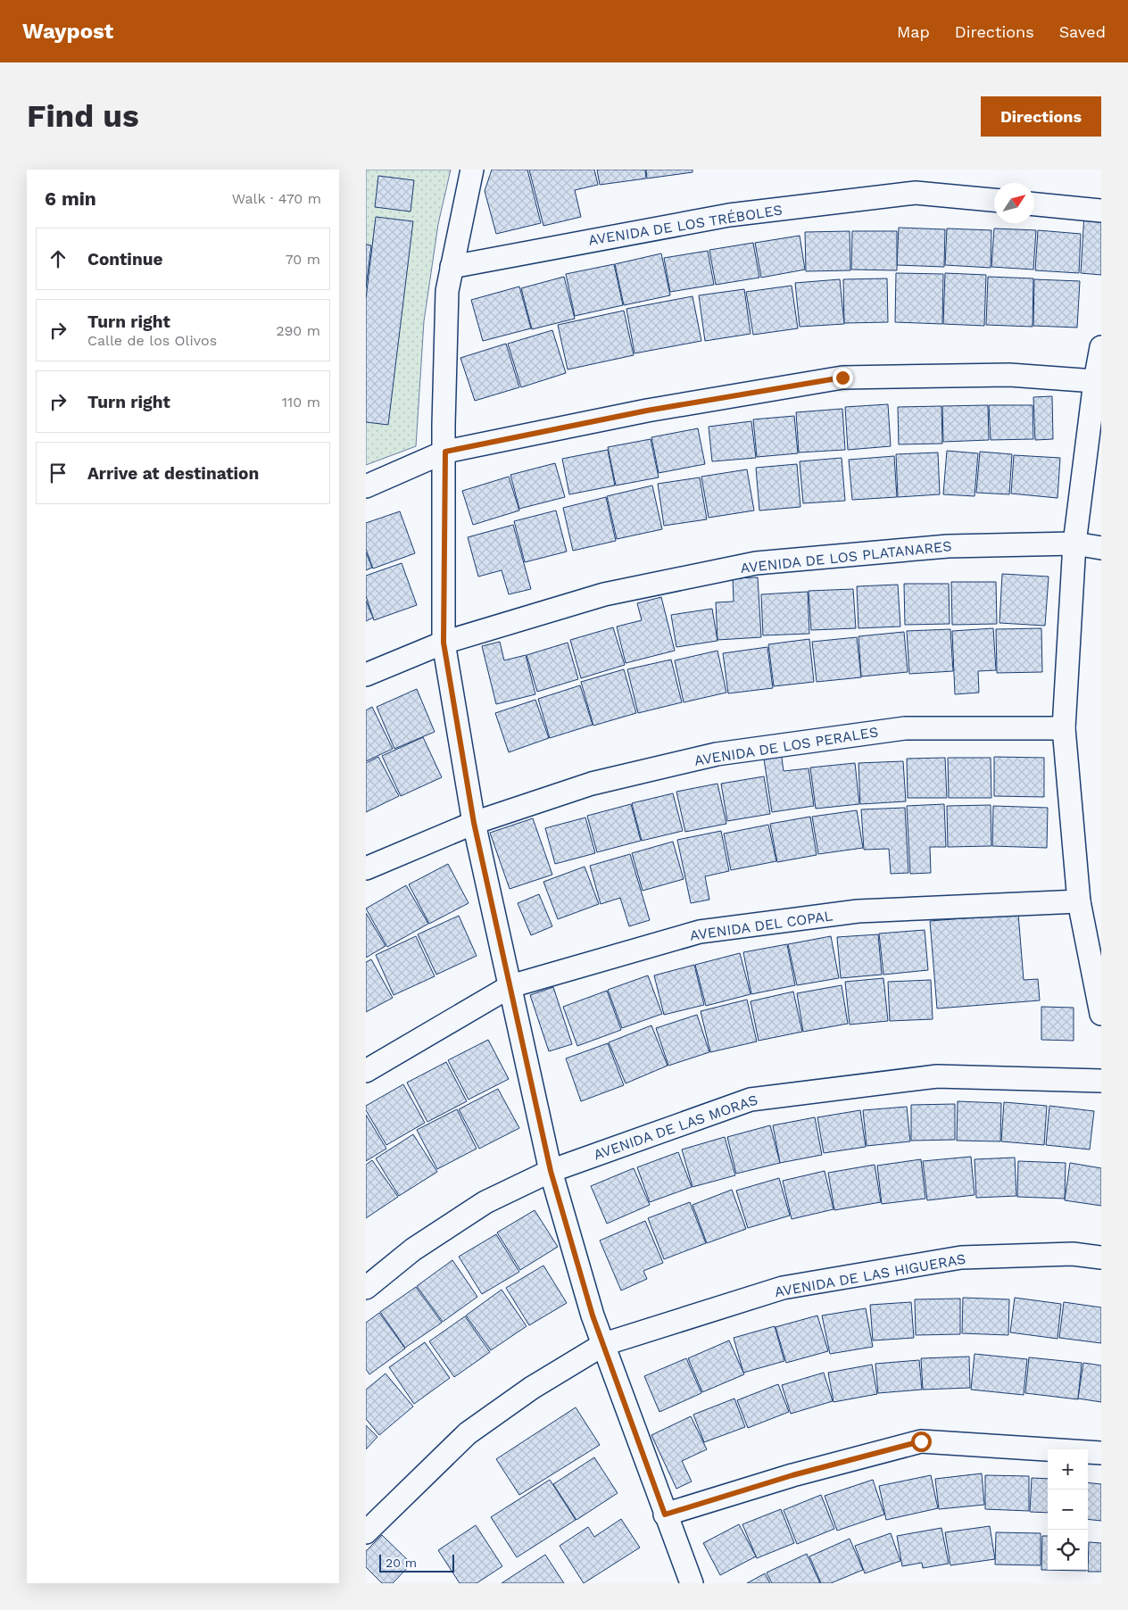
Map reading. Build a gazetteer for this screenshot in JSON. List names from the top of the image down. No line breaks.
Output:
{"streets":{"street":["AVENIDA DE LOS TRÉBOLES","AVENIDA DE LOS PLATANARES","AVENIDA DE LOS PERALES","AVENIDA DEL COPAL","AVENIDA DE LAS MORAS","AVENIDA DE LAS HIGUERAS"]},"scale_bar":"20 m","north":"top right","page":{"header":"Waypost","nav":["Map","Directions","Saved"],"buttons":"Directions","title":"Find us","heading":["6 min","Walk · 470 m"],"list":[["Continue","70 m"],["Turn right","Calle de los Olivos","290 m"],["Turn right","110 m"],"Arrive at destination"],"map_buttons":["+","−"],"scale":"20 m"}}
